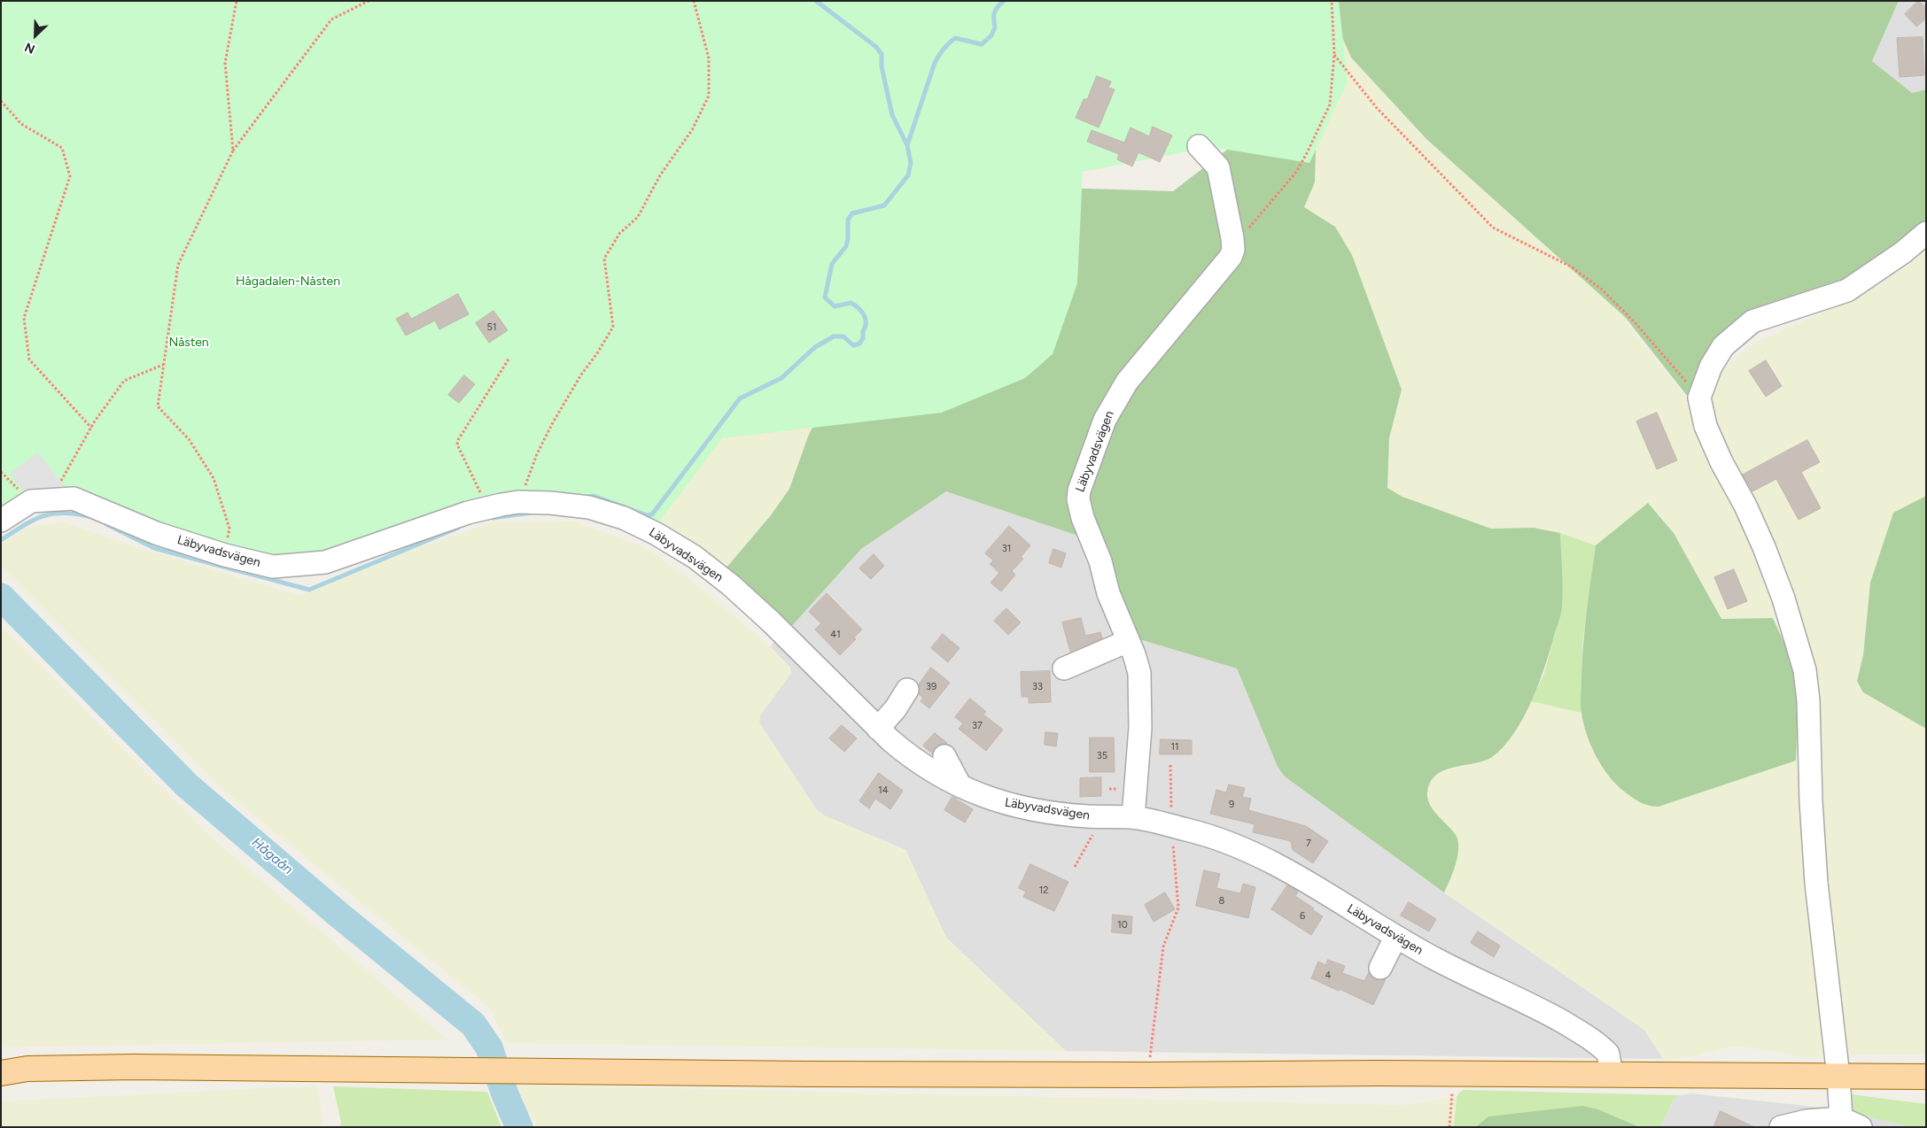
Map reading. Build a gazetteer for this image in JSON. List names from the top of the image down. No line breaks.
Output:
{"streets":{"street":["Läbyvadsvägen"]},"water":["Hågaån"],"parks":["Hågadalen-Nåsten","Nåsten"],"house_numbers":["51","31","41","39","33","37","11","35","14","9","7","12","8","6","10","4"],"north":"bottom left"}
